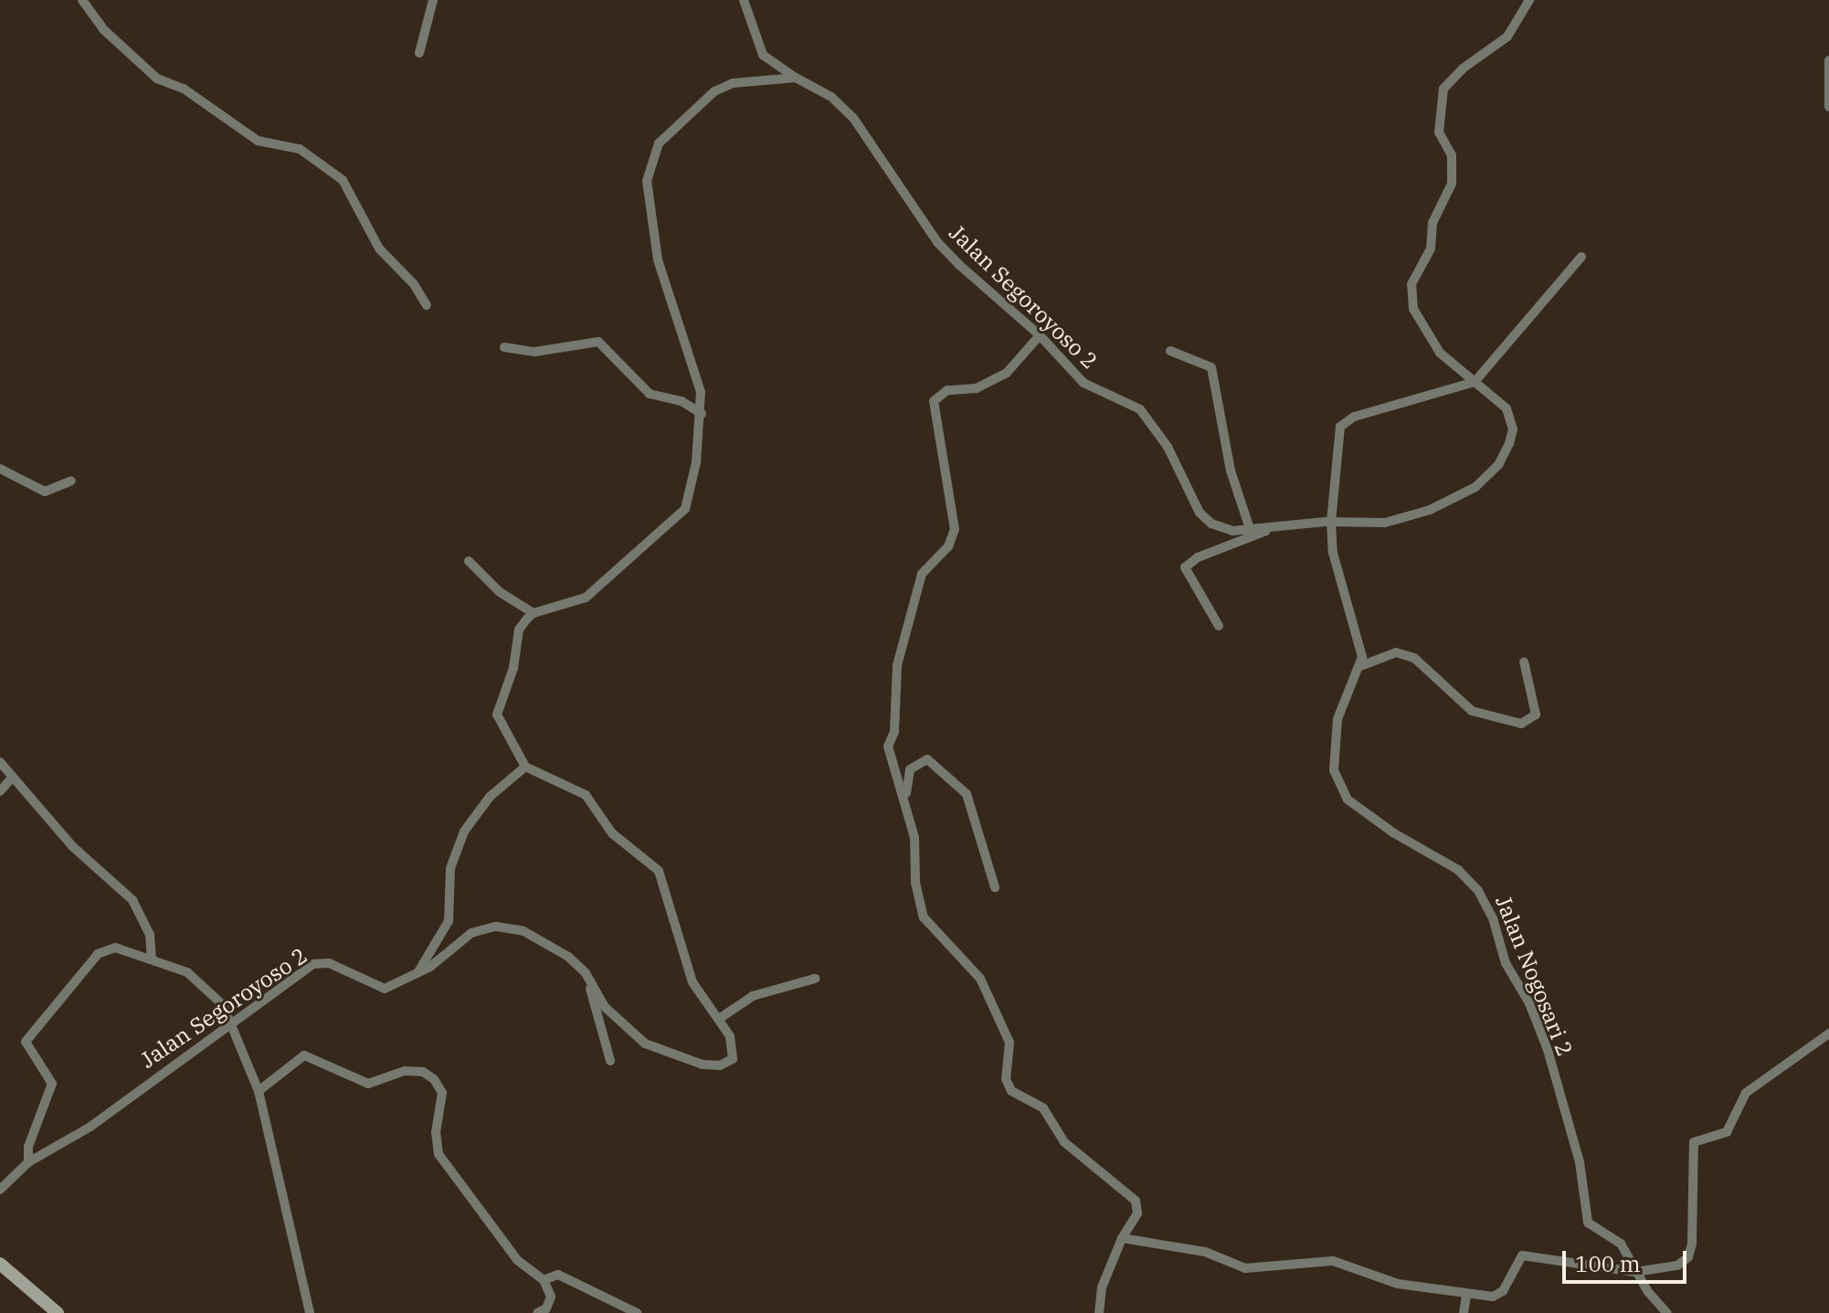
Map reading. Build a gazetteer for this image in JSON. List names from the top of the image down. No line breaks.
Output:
{"streets":{"street":["Jalan Segoroyoso 2","Jalan Nogosari 2"]},"crossings":[["Jalan Segoroyoso 2","Jalan Nogosari 2"]],"scale_bar":"100 m"}
